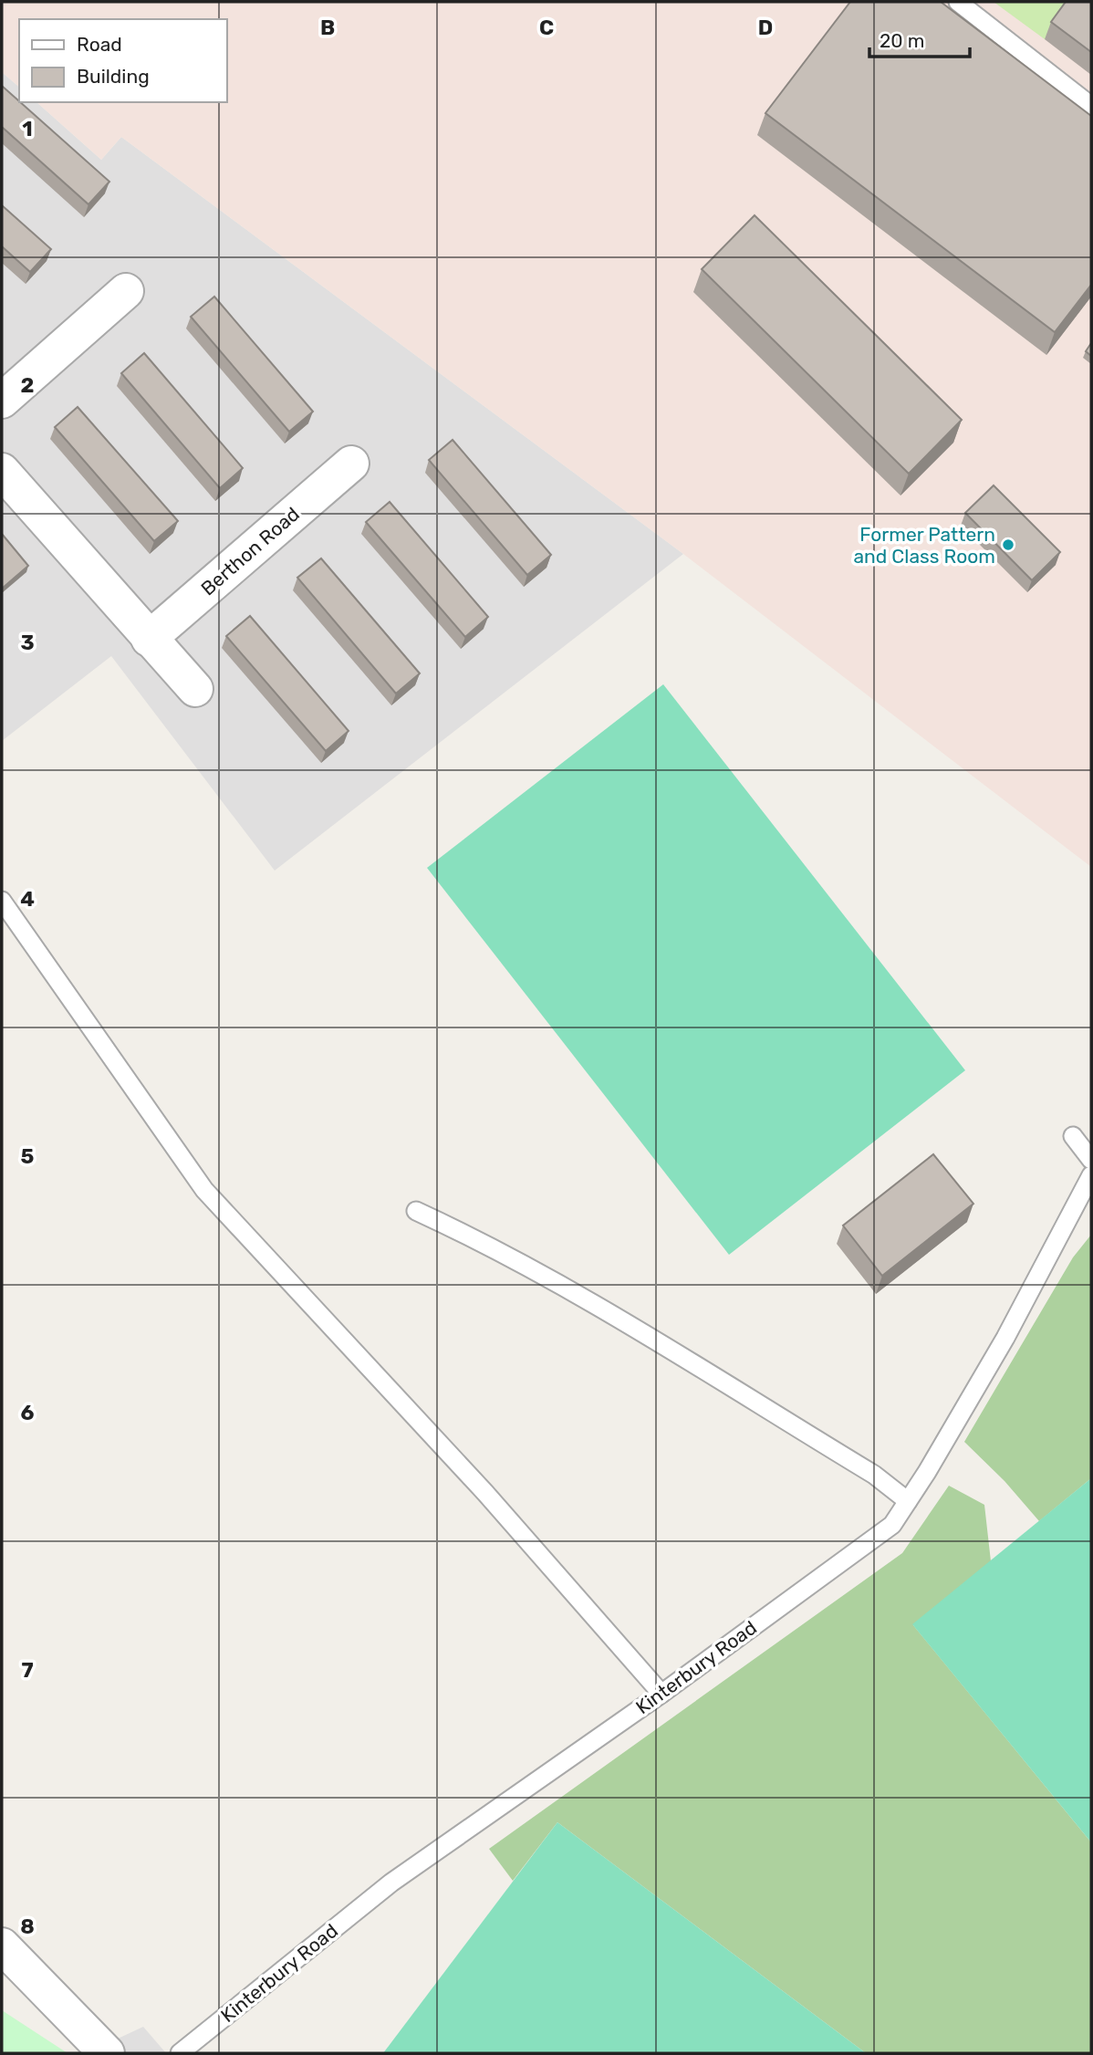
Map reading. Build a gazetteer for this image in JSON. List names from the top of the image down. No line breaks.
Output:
{"streets":{"street":["Berthon Road"],"lane":["Kinterbury Road"]},"places":["Former Pattern and Class Room"],"legend":["Road","Building"],"scale_bar":"20 m","grid":{"columns":["B","C","D"],"rows":["1","2","3","4","5","6","7","8"]}}
